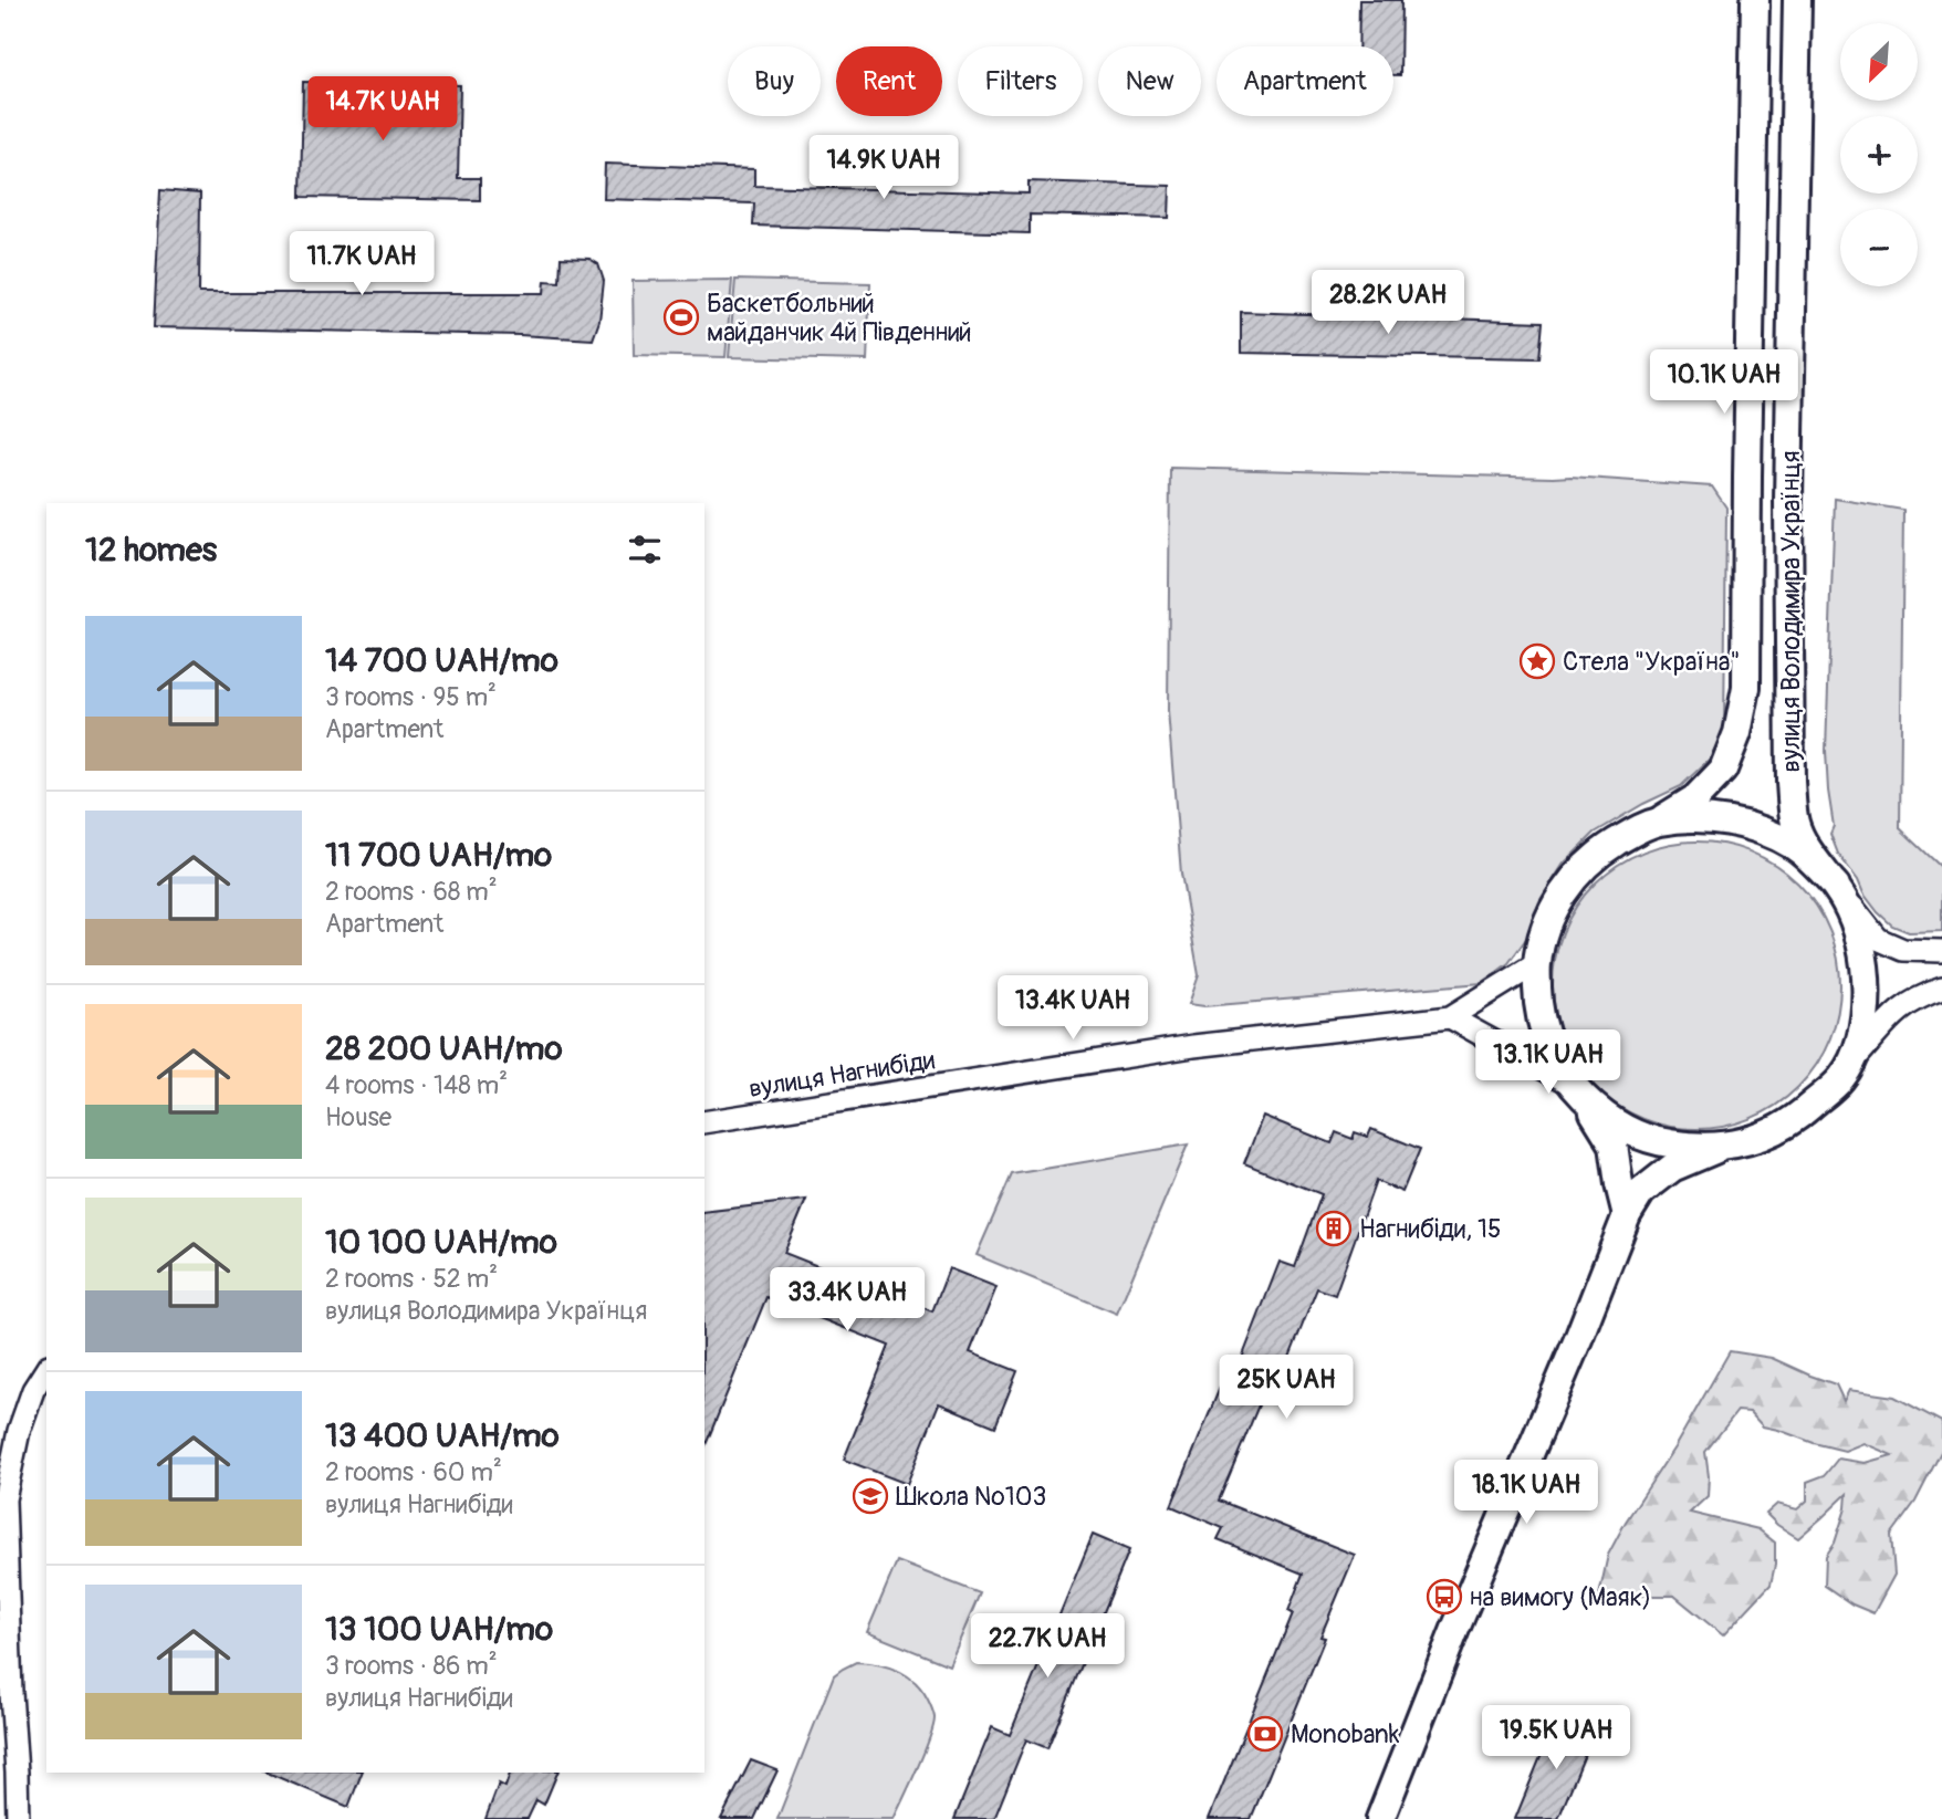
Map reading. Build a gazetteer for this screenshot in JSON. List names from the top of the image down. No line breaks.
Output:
{"streets":{"street":["вулиця Володимира Українця","вулиця Нагнибіди"]},"crossings":[["вулиця Володимира Українця","вулиця Нагнибіди"]],"places":{"sports":["Баскетбольний майданчик 4й Південний"],"place":["Стела \"Україна\""],"building":["Нагнибіди, 15"],"school or university":["Школа №103"],"bus stop":["на вимогу (Маяк)"],"bank":["Monobank"]},"north":"bottom left","page":{"map_buttons":["+","−"],"chip":["Buy","Rent","Filters","New","Apartment"],"price":["14.7K UAH","14.9K UAH","11.7K UAH","28.2K UAH","10.1K UAH","13.4K UAH","13.1K UAH","33.4K UAH","25K UAH","18.1K UAH","22.7K UAH","19.5K UAH"],"heading":"12 homes","list":[{"name":"14 700 UAH/mo","note":"3 rooms · 95 m² · Apartment"},{"name":"11 700 UAH/mo","note":"2 rooms · 68 m² · Apartment"},{"name":"28 200 UAH/mo","note":"4 rooms · 148 m² · House"},{"name":"10 100 UAH/mo","note":"2 rooms · 52 m² · вулиця Володимира Українця"},{"name":"13 400 UAH/mo","note":"2 rooms · 60 m² · вулиця Нагнибіди"},{"name":"13 100 UAH/mo","note":"3 rooms · 86 m² · вулиця Нагнибіди"}]}}
